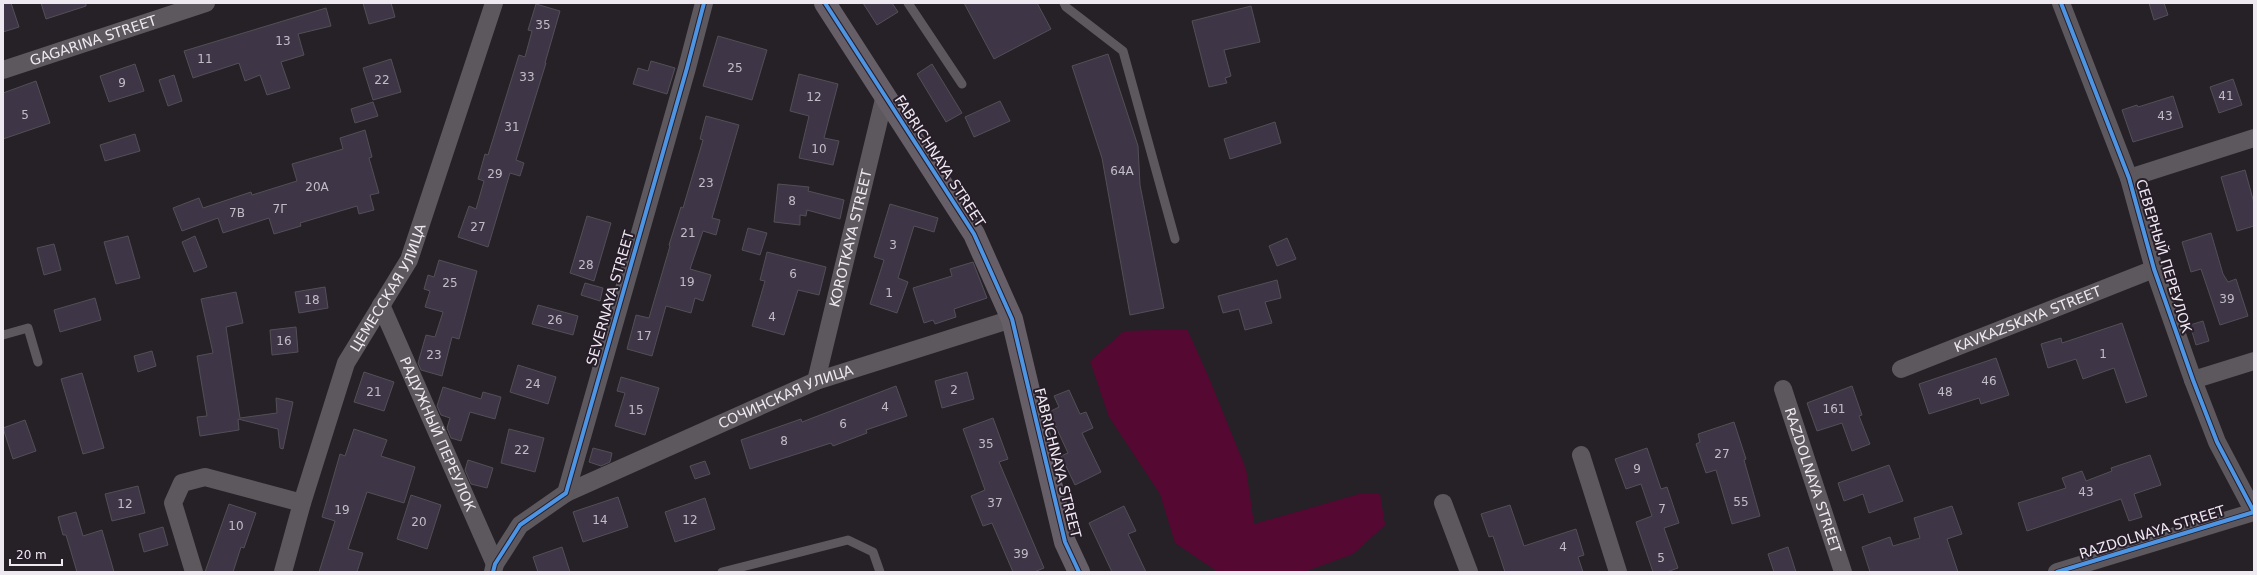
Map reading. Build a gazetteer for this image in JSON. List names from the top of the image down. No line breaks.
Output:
{"streets":{"street":["GAGARINA STREET","FABRICHNAYA STREET","KOROTKAYA STREET","СЕВЕРНЫЙ ПЕРЕУЛОК","ЦЕМЕССКАЯ УЛИЦА","SEVERNAYA STREET","KAVKAZSKAYA STREET","СОЧИНСКАЯ УЛИЦА","РАДУЖНЫЙ ПЕРЕУЛОК","RAZDOLNAYA STREET"]},"crossings":[["FABRICHNAYA STREET","KOROTKAYA STREET"],["FABRICHNAYA STREET","СОЧИНСКАЯ УЛИЦА"],["KOROTKAYA STREET","СОЧИНСКАЯ УЛИЦА"],["СЕВЕРНЫЙ ПЕРЕУЛОК","KAVKAZSKAYA STREET"],["СЕВЕРНЫЙ ПЕРЕУЛОК","RAZDOLNAYA STREET"],["ЦЕМЕССКАЯ УЛИЦА","РАДУЖНЫЙ ПЕРЕУЛОК"],["SEVERNAYA STREET","СОЧИНСКАЯ УЛИЦА"]],"house_numbers":["35","13","11","25","33","22","9","41","12","5","43","31","10","64А","29","23","20А","8","7Г","7В","27","21","3","28","6","19","25","1","39","18","4","26","17","16","1","23","46","24","2","21","48","4","161","15","6","8","35","22","27","9","43","55","37","12","7","19","14","12","20","10","4","39","5"],"scale_bar":"20 m"}
